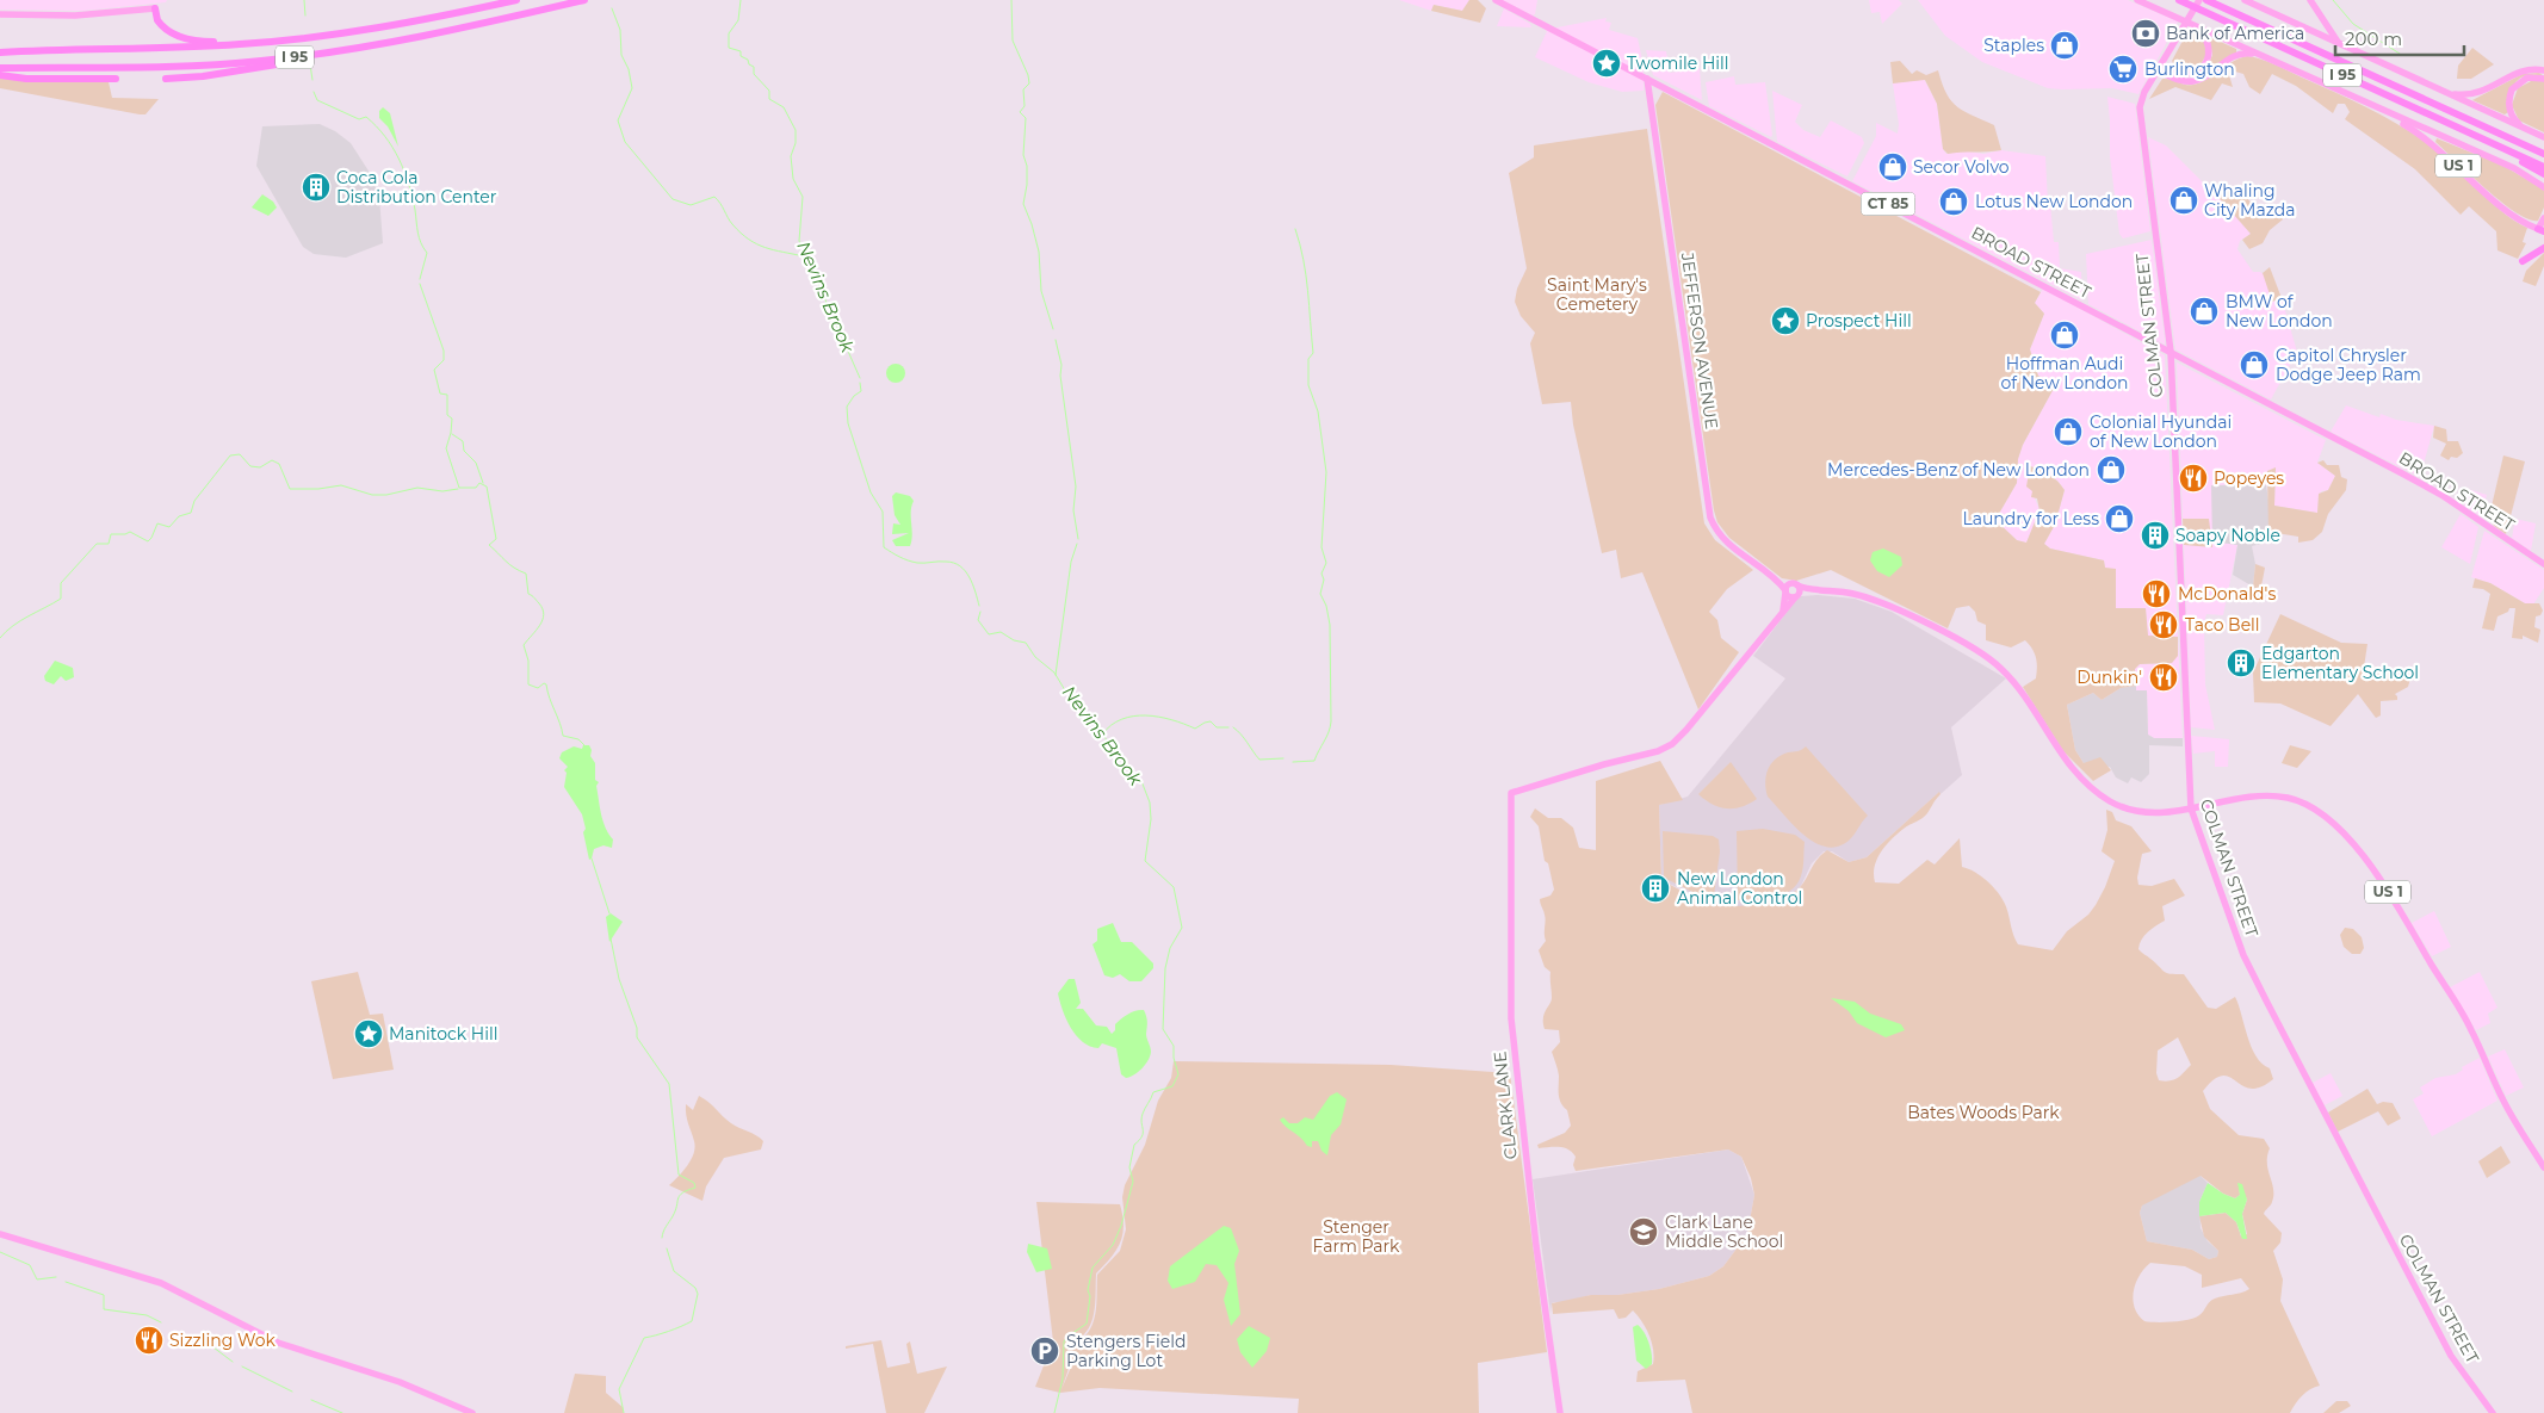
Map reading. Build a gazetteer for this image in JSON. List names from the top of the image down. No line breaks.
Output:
{"streets":{"highway":["I 95"],"main road":["US 1","CT 85","BROAD STREET","COLMAN STREET","JEFFERSON AVENUE","CLARK LANE"]},"crossings":[["US 1","COLMAN STREET"],["BROAD STREET","COLMAN STREET"],["BROAD STREET","JEFFERSON AVENUE"],["COLMAN STREET","JEFFERSON AVENUE"]],"water":["Nevins Brook"],"parks":["Saint Mary's Cemetery","Bates Woods Park","Stenger Farm Park"],"places":{"bank":["Bank of America"],"shop":["Staples","Secor Volvo","Whaling City Mazda","Lotus New London","BMW of New London","Hoffman Audi of New London","Capitol Chrysler Dodge Jeep Ram","Colonial Hyundai of New London","Mercedes-Benz of New London","Laundry for Less"],"place":["Twomile Hill","Prospect Hill","Manitock Hill"],"supermarket":["Burlington"],"building":["Coca Cola Distribution Center","Soapy Noble","Edgarton Elementary School","New London Animal Control"],"restaurant":["Popeyes","McDonald's","Taco Bell","Dunkin'","Sizzling Wok"],"school or university":["Clark Lane Middle School"],"parking":["Stengers Field Parking Lot"]},"scale_bar":"200 m"}
